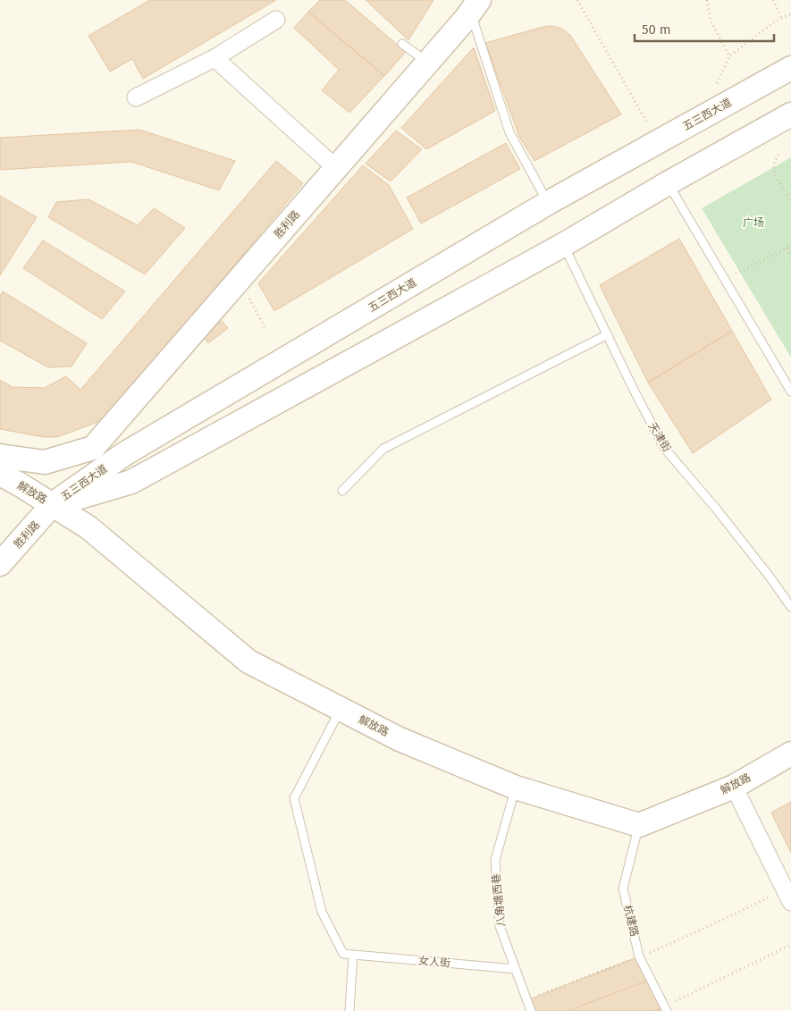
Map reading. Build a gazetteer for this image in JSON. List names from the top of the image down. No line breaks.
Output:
{"streets":{"main road":["五三西大道","胜利路","解放路"],"lane":["天津街","八角塘西巷","杭建路","女人街"]},"crossings":[["五三西大道","胜利路"],["五三西大道","天津街"],["五三西大道","解放路"],["胜利路","解放路"],["解放路","八角塘西巷"],["解放路","杭建路"],["八角塘西巷","女人街"]],"parks":["广场"],"scale_bar":"50 m"}
